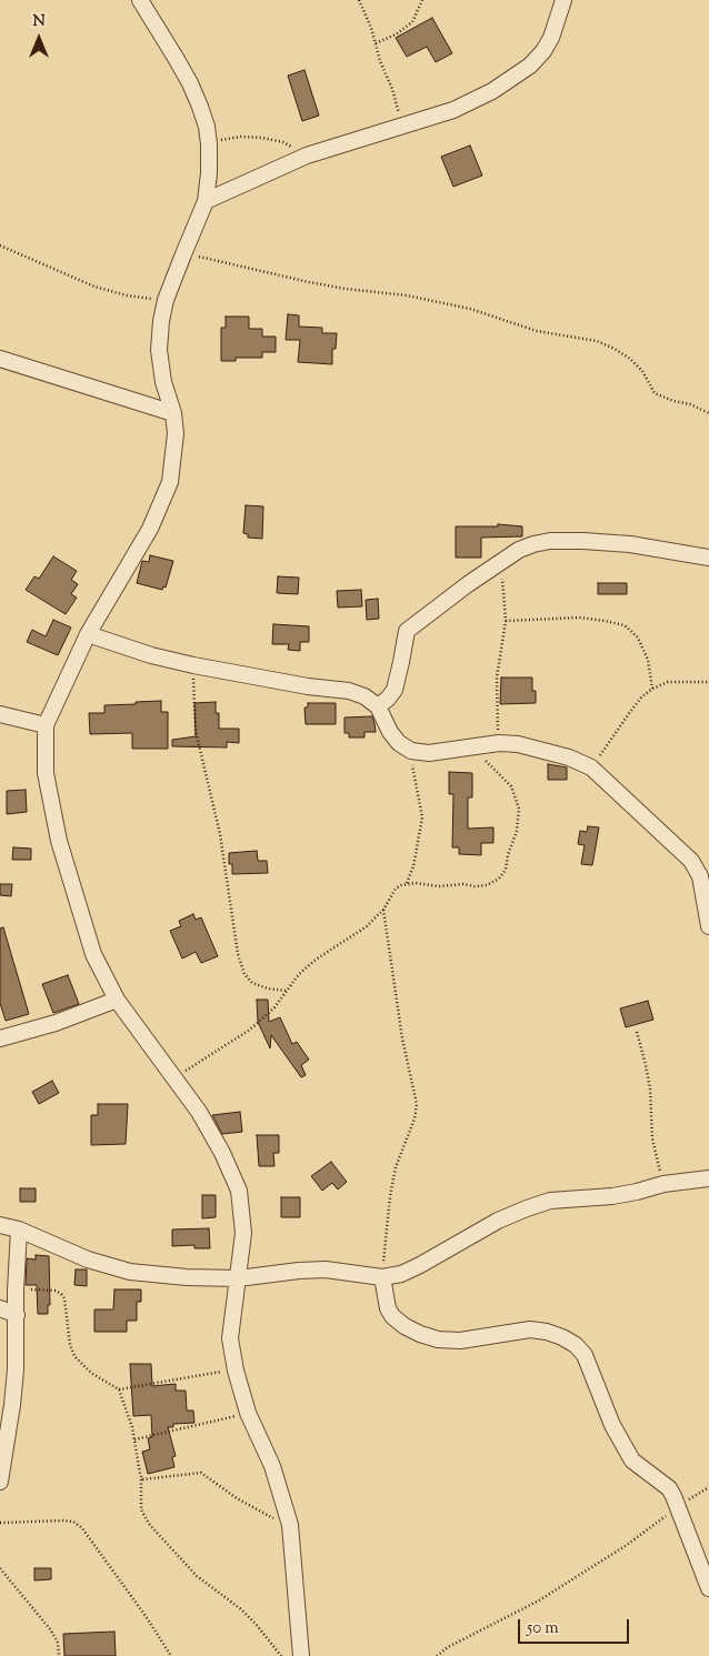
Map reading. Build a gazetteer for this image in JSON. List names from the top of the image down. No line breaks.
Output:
{"scale_bar":"50 m","north":"top"}
